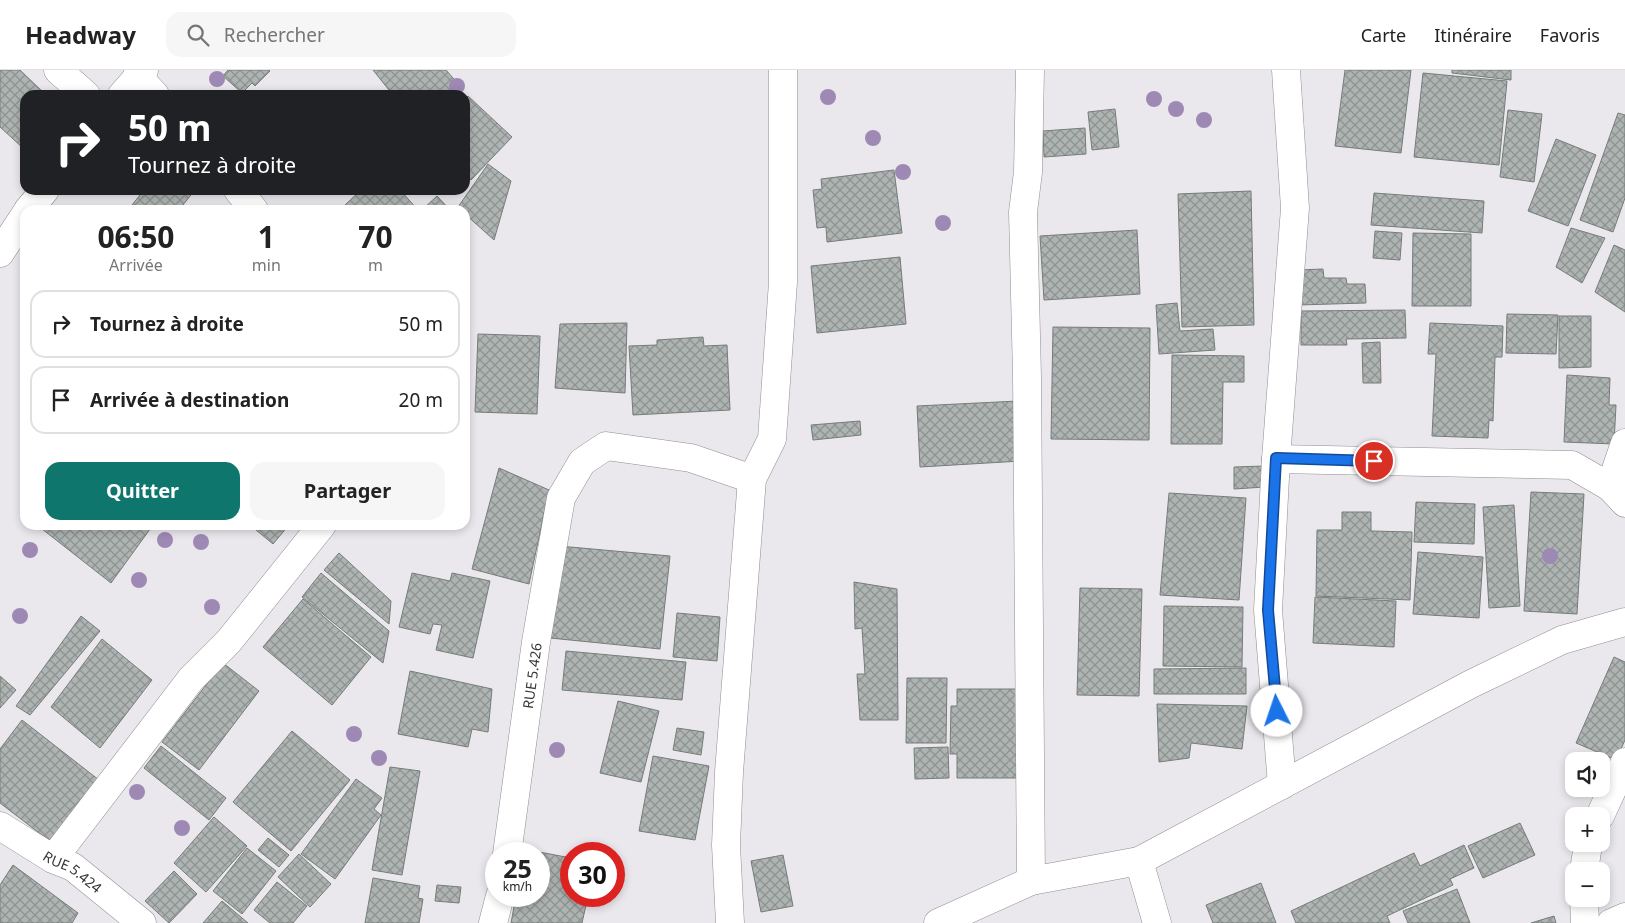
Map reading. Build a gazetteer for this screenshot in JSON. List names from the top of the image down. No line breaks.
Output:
{"streets":{"street":["RUE 5.426","RUE 5.424"]},"page":{"header":"Headway","search":"Rechercher","nav":["Carte","Itinéraire","Favoris"],"turn":["50 m","Tournez à droite"],"eta":["06:50","Arrivée","1","min","70","m"],"list":[{"name":"Tournez à droite","value":"50 m"},{"name":"Arrivée à destination","value":"20 m"}],"buttons":["Quitter","Partager"],"map_buttons":["+","−"],"speed":"25 km/h","limit":"30"}}
